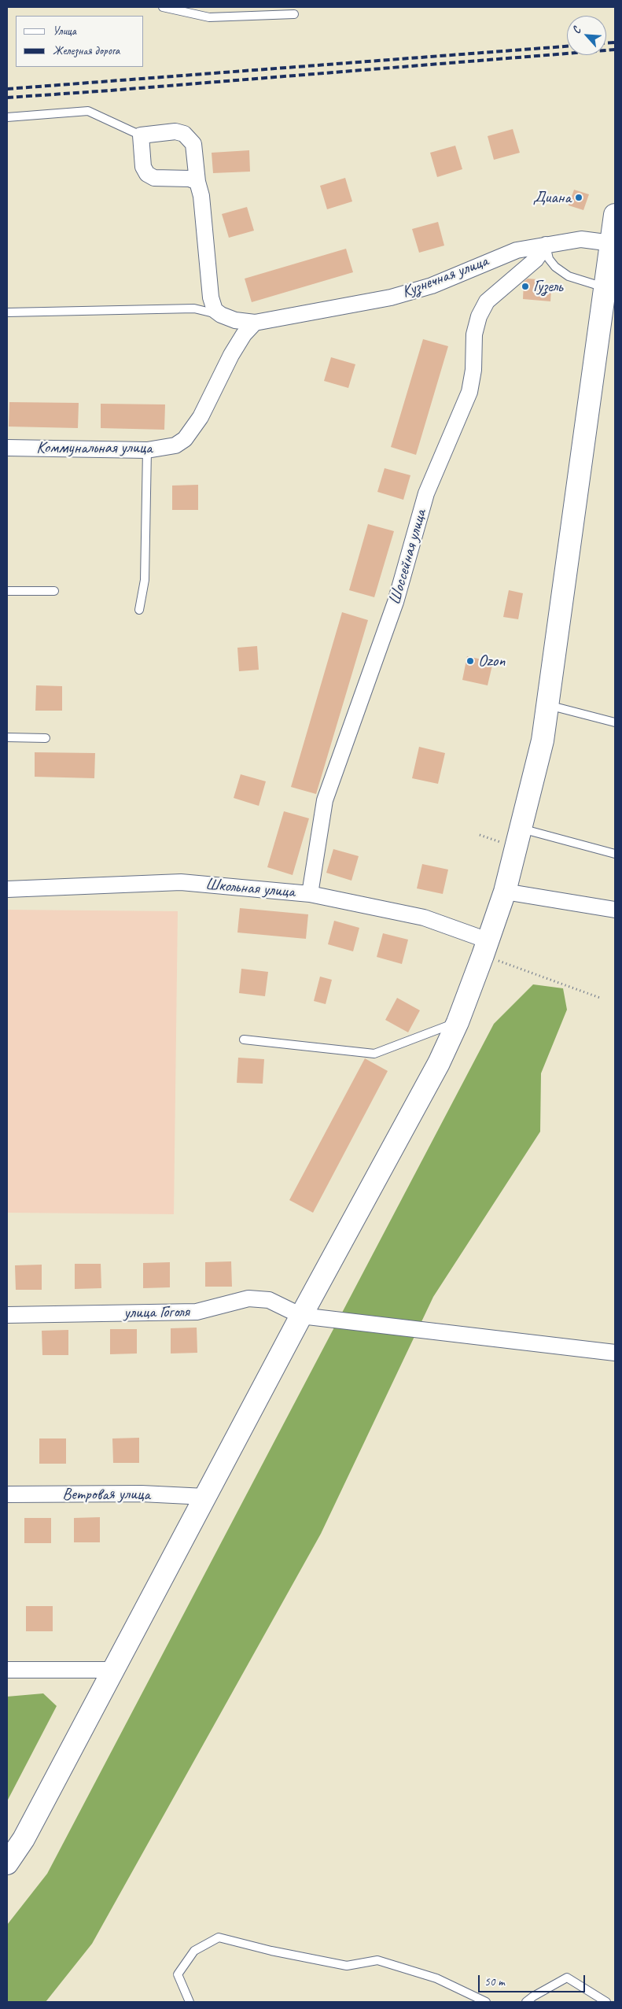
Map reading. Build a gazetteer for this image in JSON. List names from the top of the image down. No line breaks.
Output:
{"streets":{"street":["Кузнечная улица","Коммунальная улица","Шоссейная улица","Школьная улица","улица Гоголя","Ветровая улица"]},"crossings":[["Кузнечная улица","Коммунальная улица"],["Кузнечная улица","Шоссейная улица"],["Шоссейная улица","Школьная улица"]],"places":["Диана","Гузель","Ozon"],"legend":["Улица","Железная дорога"],"scale_bar":"50 m","north":"top left"}
